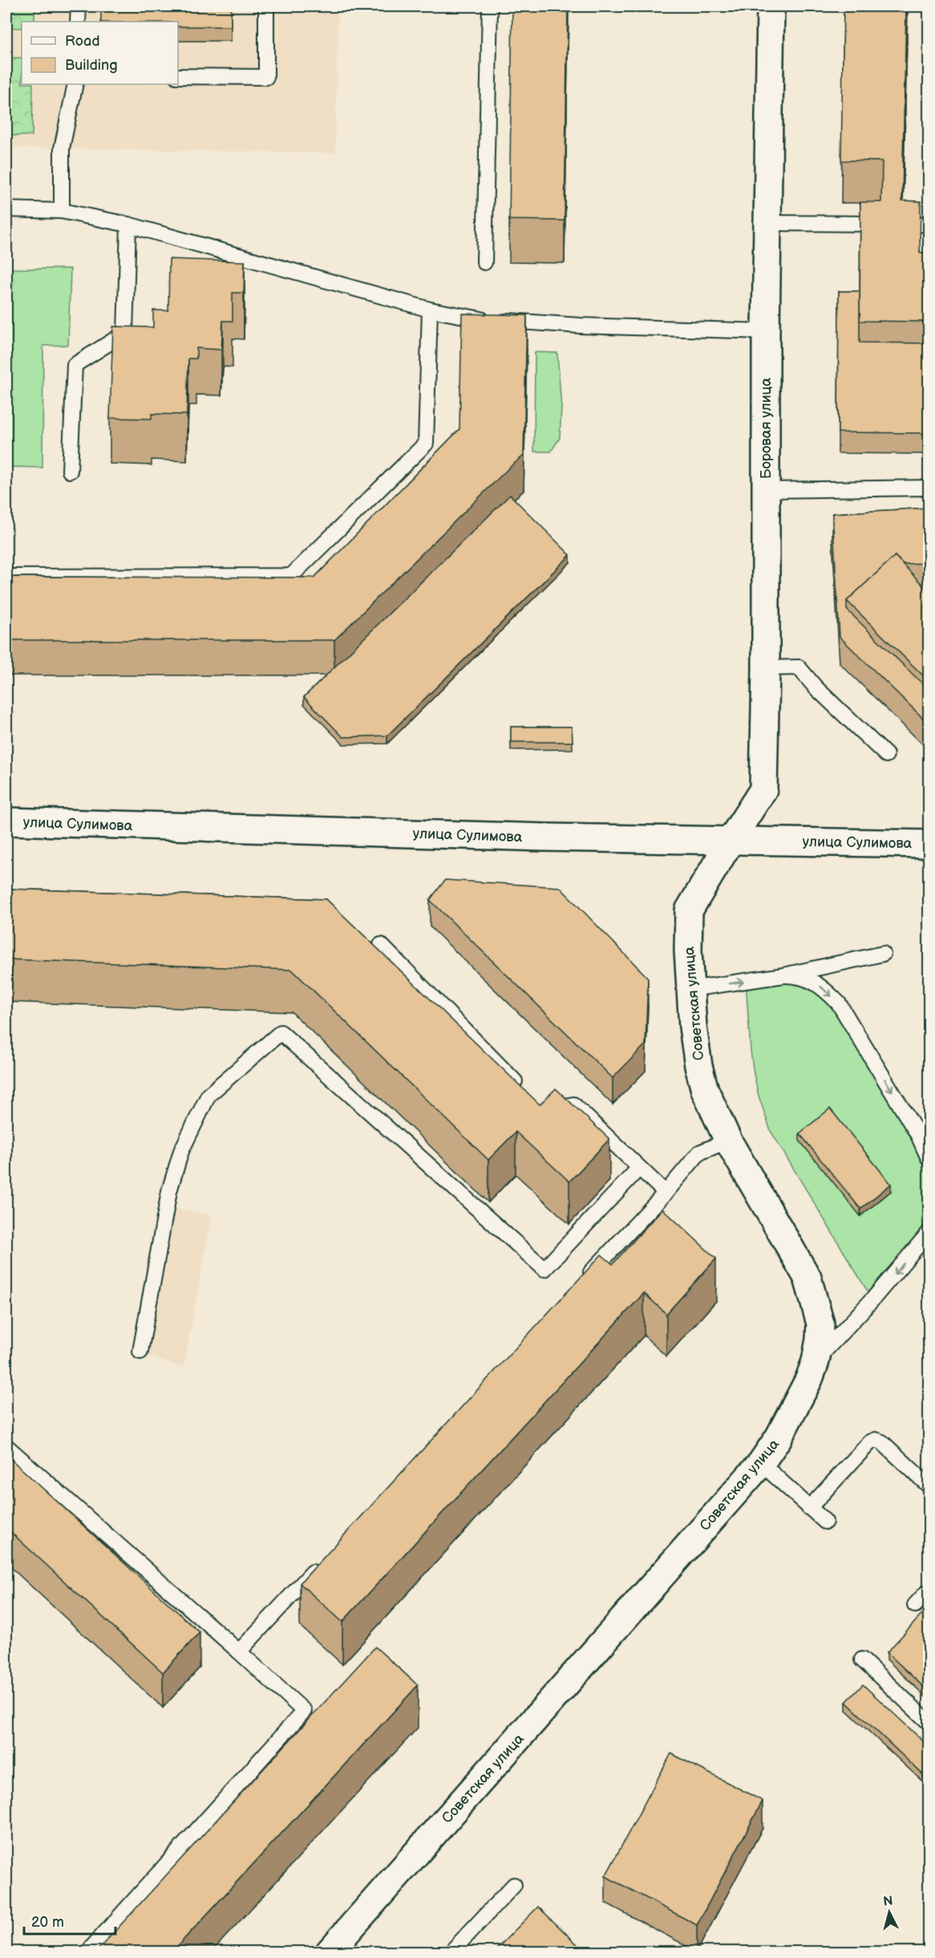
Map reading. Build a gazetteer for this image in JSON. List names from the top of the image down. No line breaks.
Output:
{"streets":{"street":["Боровая улица","улица Сулимова","Советская улица"]},"crossings":[["Боровая улица","улица Сулимова"],["Боровая улица","Советская улица"],["улица Сулимова","Советская улица"]],"legend":["Road","Building"],"scale_bar":"20 m","north":"top"}
